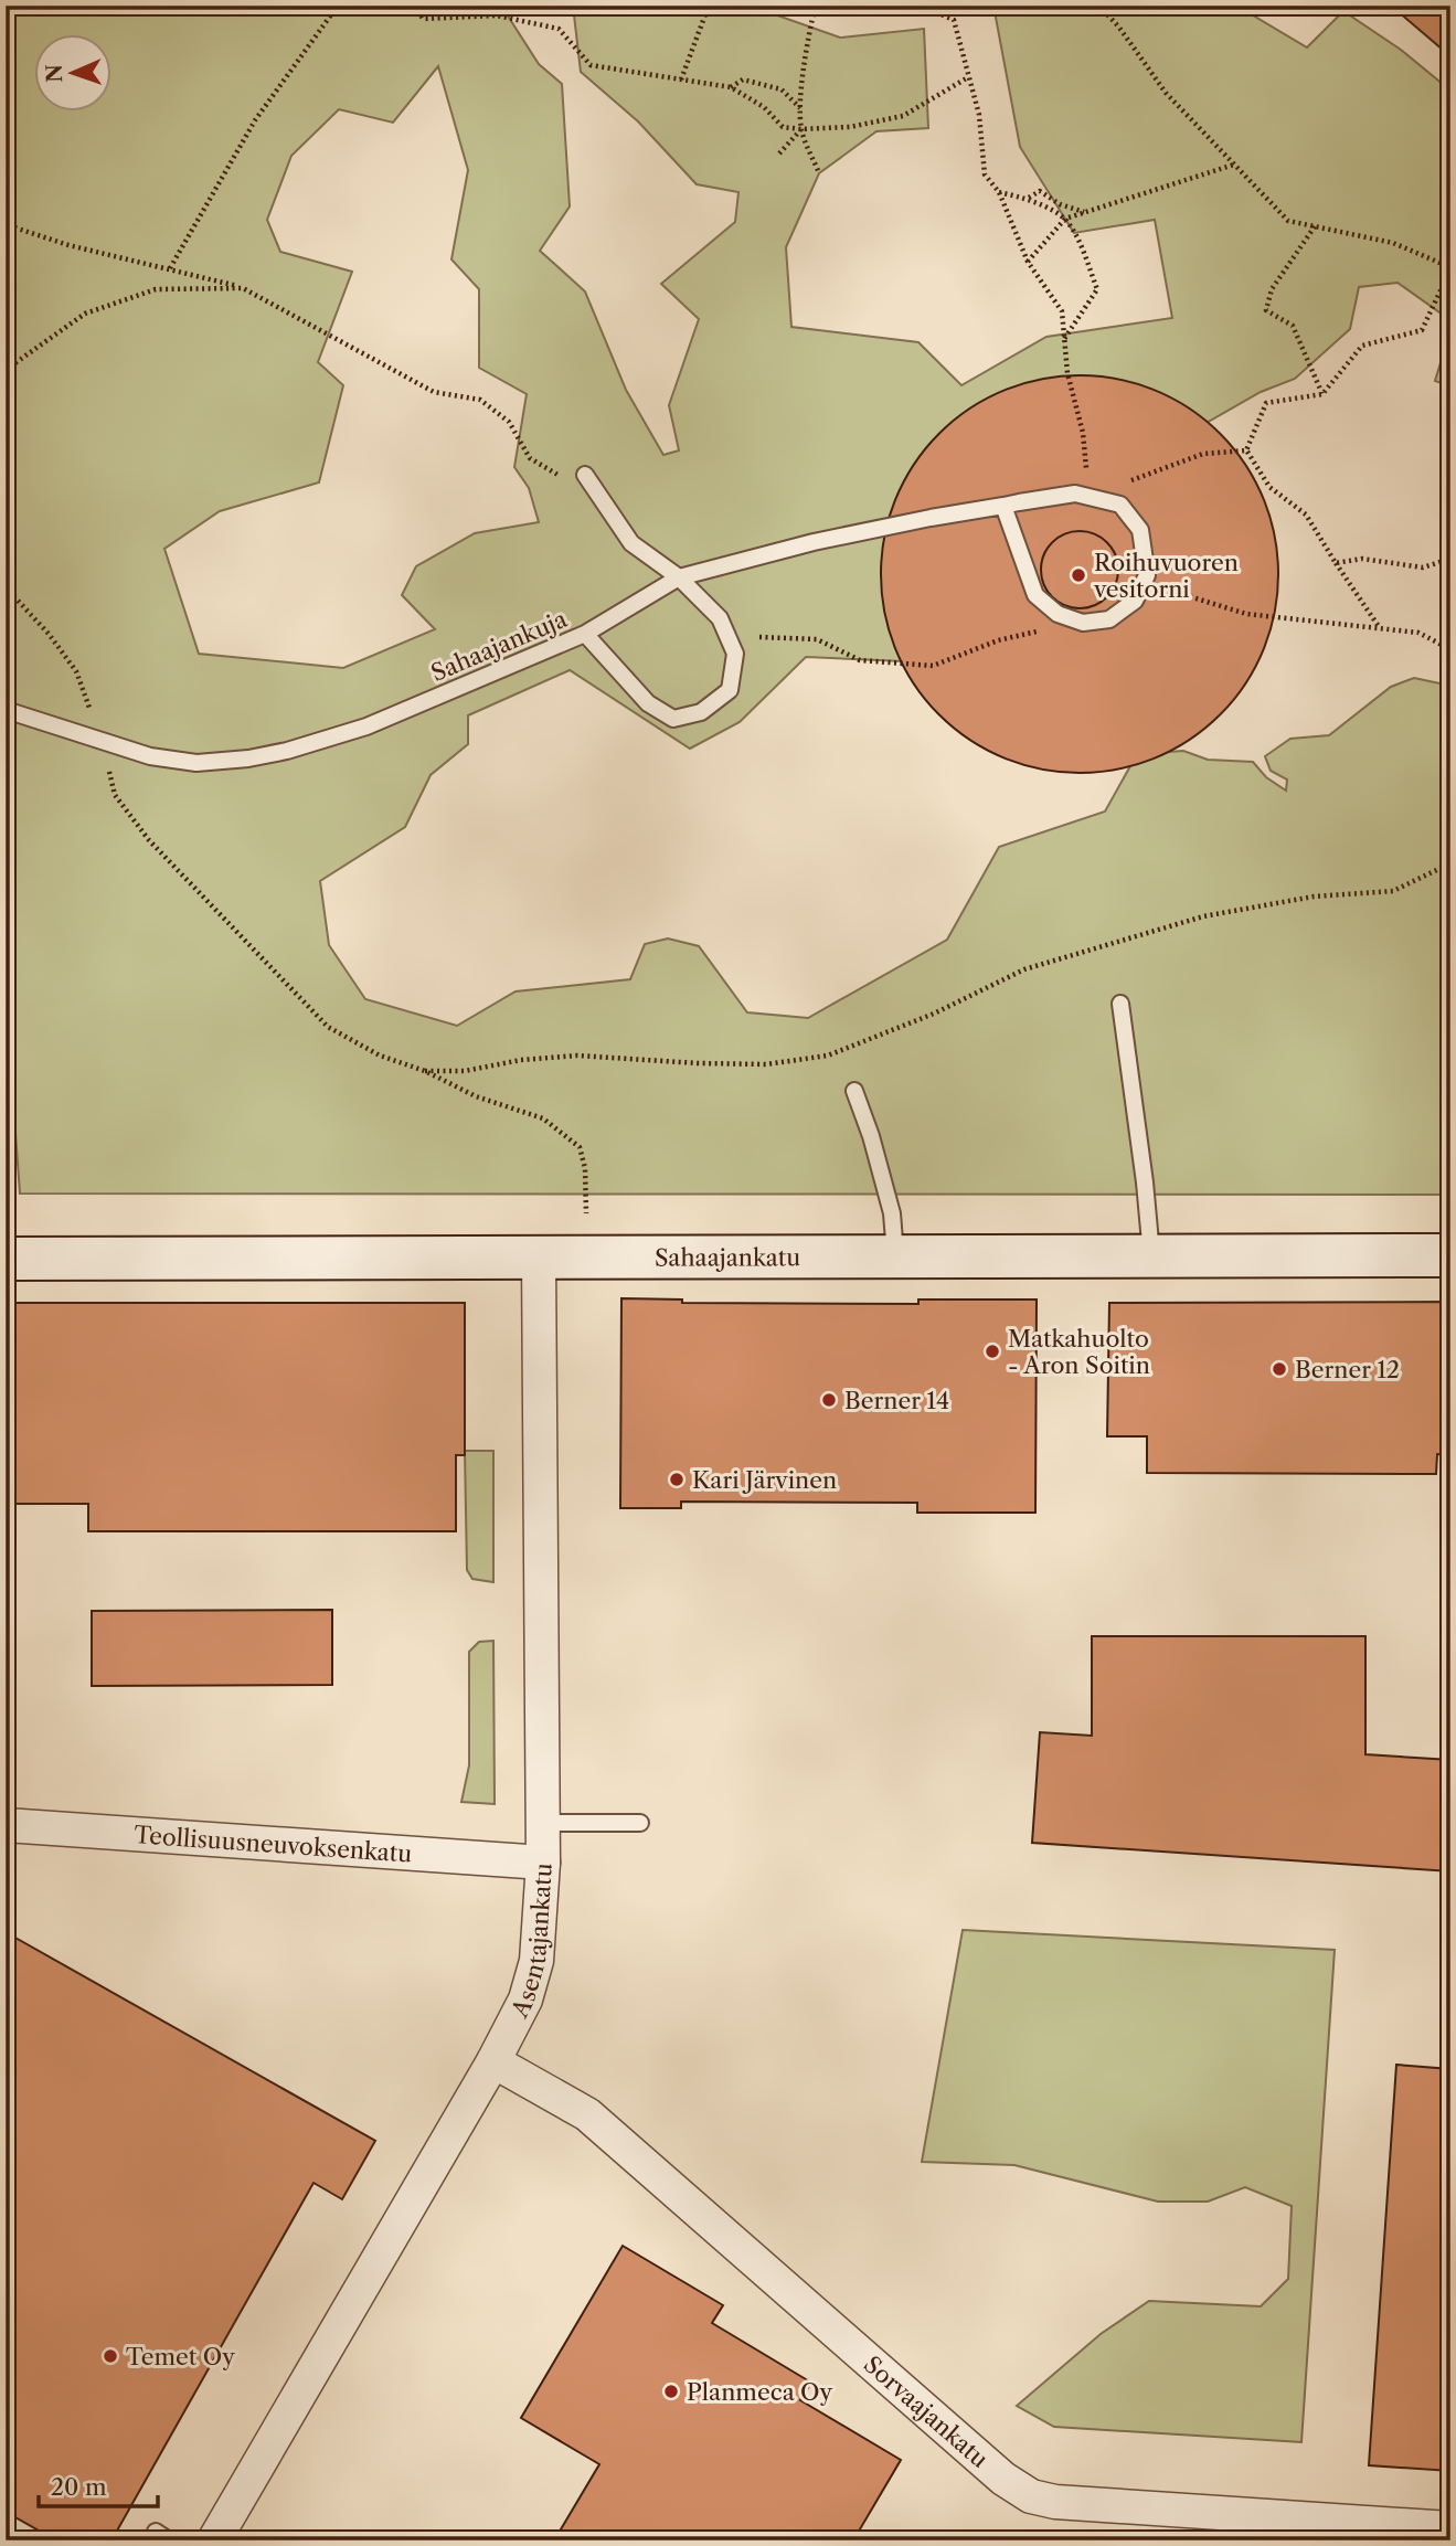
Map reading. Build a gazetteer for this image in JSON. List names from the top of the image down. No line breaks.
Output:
{"streets":{"main road":["Sahaajankatu"],"street":["Teollisuusneuvoksenkatu","Asentajankatu","Sorvaajankatu"],"lane":["Sahaajankuja"]},"crossings":[["Sahaajankatu","Asentajankatu"],["Teollisuusneuvoksenkatu","Asentajankatu"],["Asentajankatu","Sorvaajankatu"]],"places":["Roihuvuoren vesitorni","Matkahuolto - Aron Soitin","Berner 12","Berner 14","Kari Järvinen","Temet Oy","Planmeca Oy"],"scale_bar":"20 m","north":"left"}
